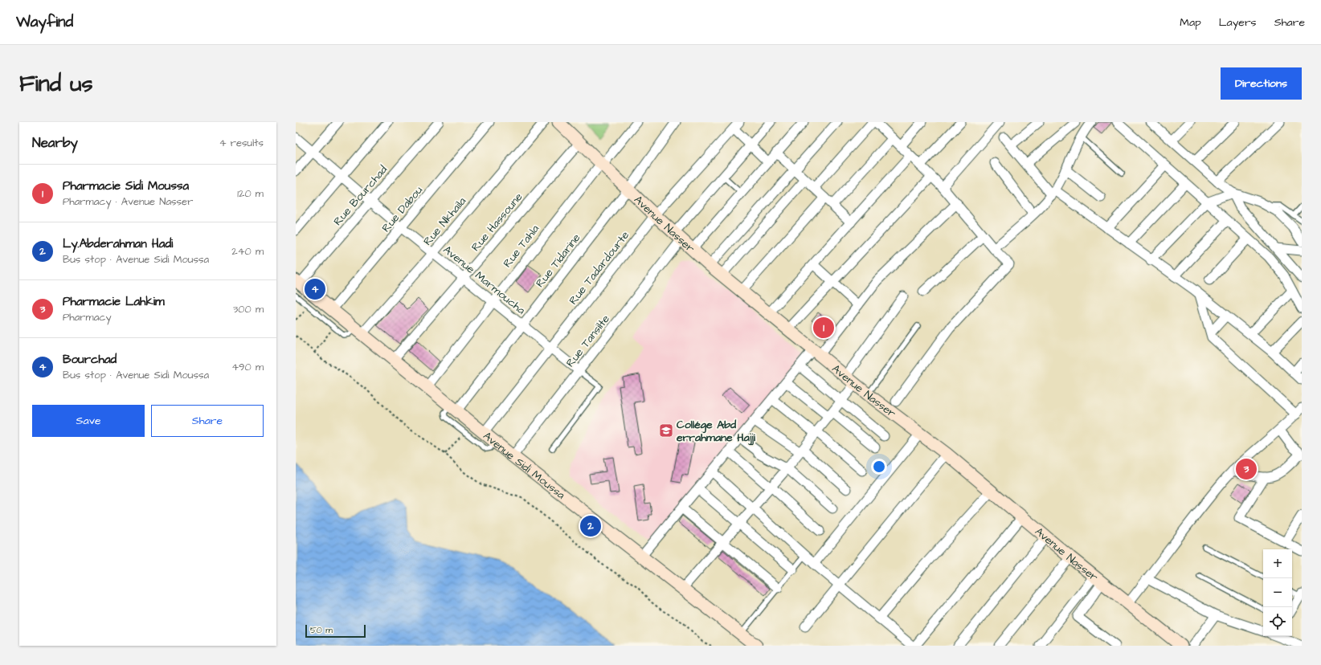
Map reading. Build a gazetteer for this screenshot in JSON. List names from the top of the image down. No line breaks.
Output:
{"streets":{"street":["Rue Bourchad","Rue Dabou","Rue Nkhaila","Rue Hassoune","Avenue Nasser","Rue Tahla","Rue Tidarine","Rue Tadardourte","Avenue Marmoucha","Rue Tansilte","Avenue Sidi Moussa"]},"crossings":[["Rue Bourchad","Avenue Marmoucha"],["Rue Bourchad","Avenue Sidi Moussa"],["Rue Dabou","Avenue Marmoucha"],["Rue Dabou","Avenue Sidi Moussa"],["Rue Nkhaila","Avenue Marmoucha"],["Rue Nkhaila","Avenue Sidi Moussa"],["Rue Hassoune","Avenue Nasser"],["Rue Hassoune","Avenue Marmoucha"],["Rue Hassoune","Avenue Sidi Moussa"],["Avenue Nasser","Rue Tahla"],["Avenue Nasser","Rue Tidarine"],["Avenue Nasser","Rue Tadardourte"],["Avenue Nasser","Rue Tansilte"],["Rue Tahla","Avenue Marmoucha"],["Rue Tahla","Avenue Sidi Moussa"],["Rue Tidarine","Avenue Marmoucha"],["Rue Tidarine","Avenue Sidi Moussa"],["Rue Tadardourte","Avenue Marmoucha"],["Rue Tadardourte","Avenue Sidi Moussa"],["Avenue Marmoucha","Rue Tansilte"],["Rue Tansilte","Avenue Sidi Moussa"]],"places":{"school or university":["Collége Abd errahmane Hajji"]},"scale_bar":"50 m","page":{"header":"Wayfind","nav":["Map","Layers","Share"],"buttons":["Directions",["Save","Share"]],"title":"Find us","heading":["Nearby","4 results"],"list":[{"mark":"1","name":"Pharmacie Sidi Moussa","note":"Pharmacy · Avenue Nasser","value":"120 m"},{"mark":"2","name":"Ly.Abderahman Hadi","note":"Bus stop · Avenue Sidi Moussa","value":"240 m"},{"mark":"3","name":"Pharmacie Lahkim","note":"Pharmacy","value":"300 m"},{"mark":"4","name":"Bourchad","note":"Bus stop · Avenue Sidi Moussa","value":"490 m"}],"pins":["4","1","3","2"],"map_buttons":["+","−"],"scale":"50 m"}}
